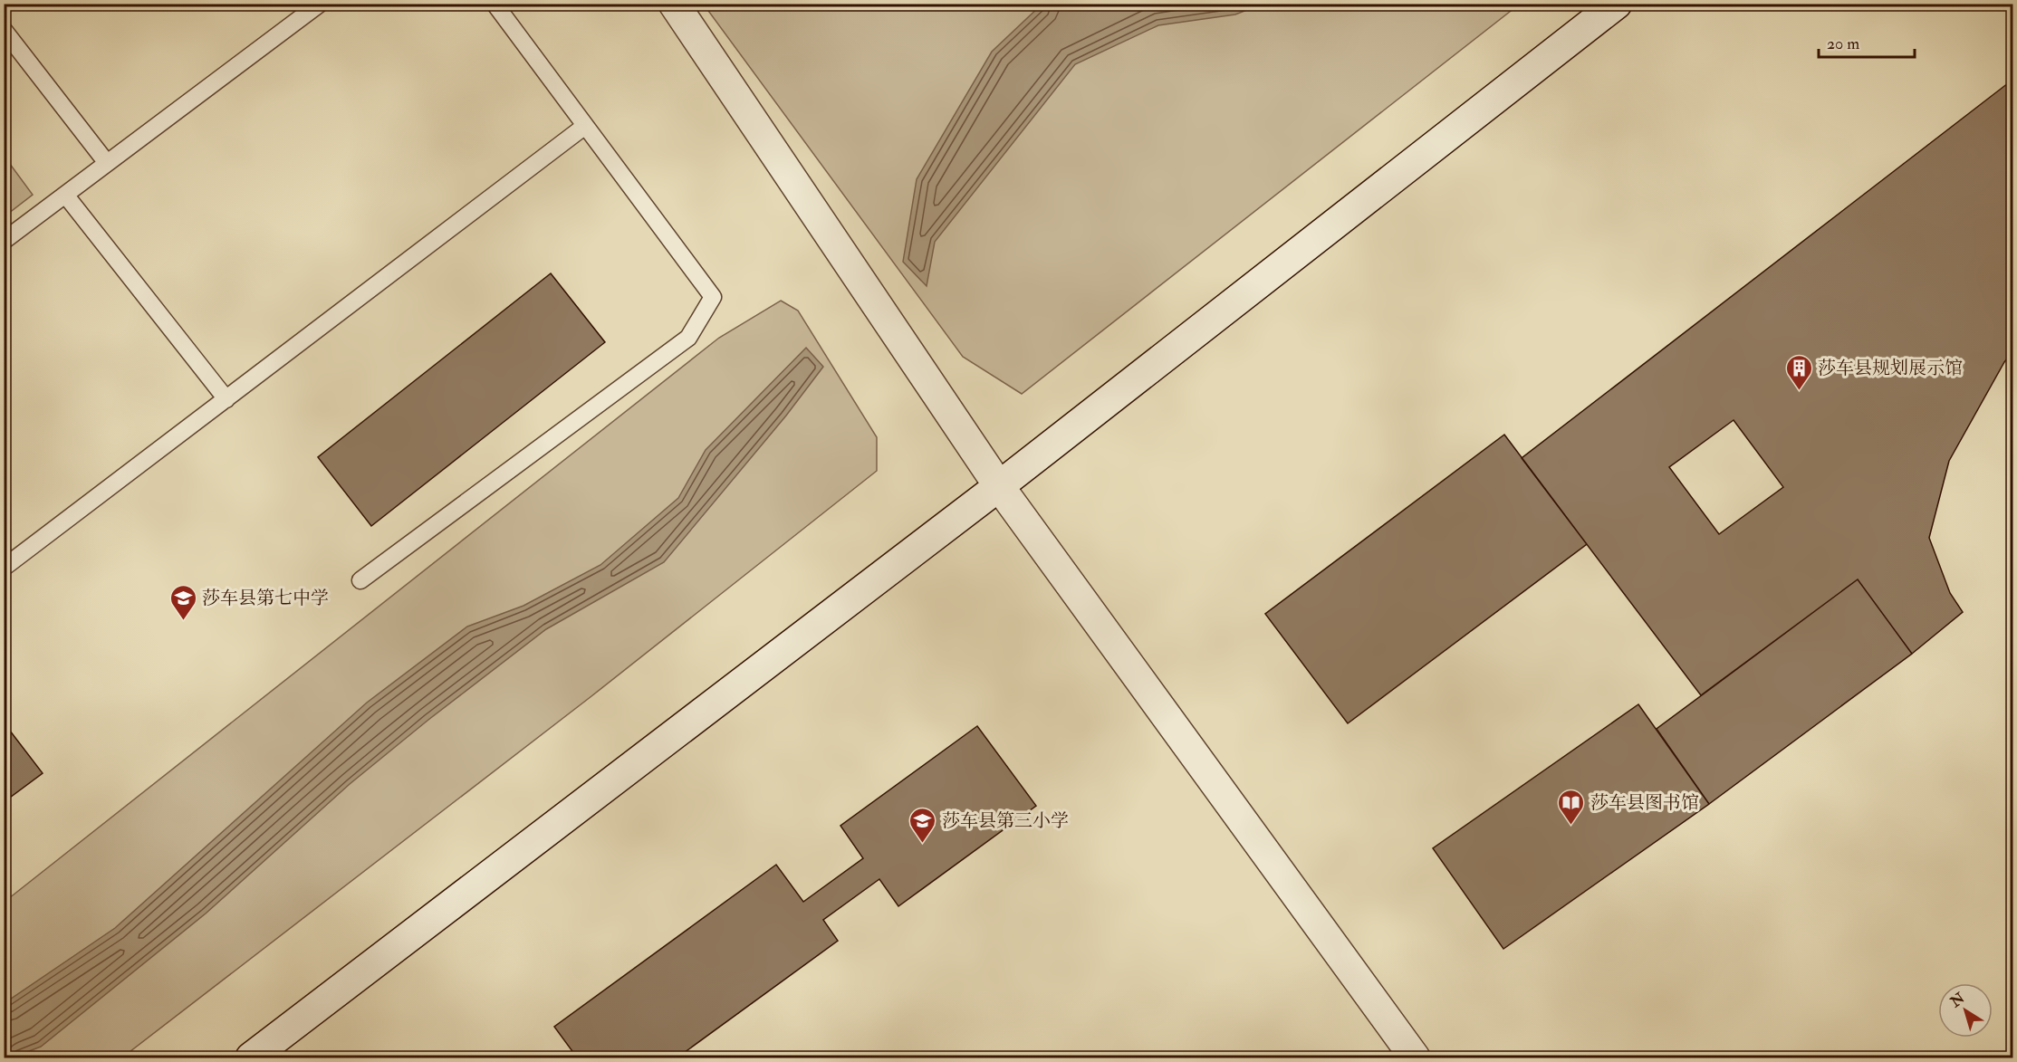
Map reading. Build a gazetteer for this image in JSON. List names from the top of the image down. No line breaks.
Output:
{"places":{"building":["莎车县规划展示馆"],"school or university":["莎车县第七中学","莎车县第三小学"],"library":["莎车县图书馆"]},"scale_bar":"20 m","north":"top left"}
